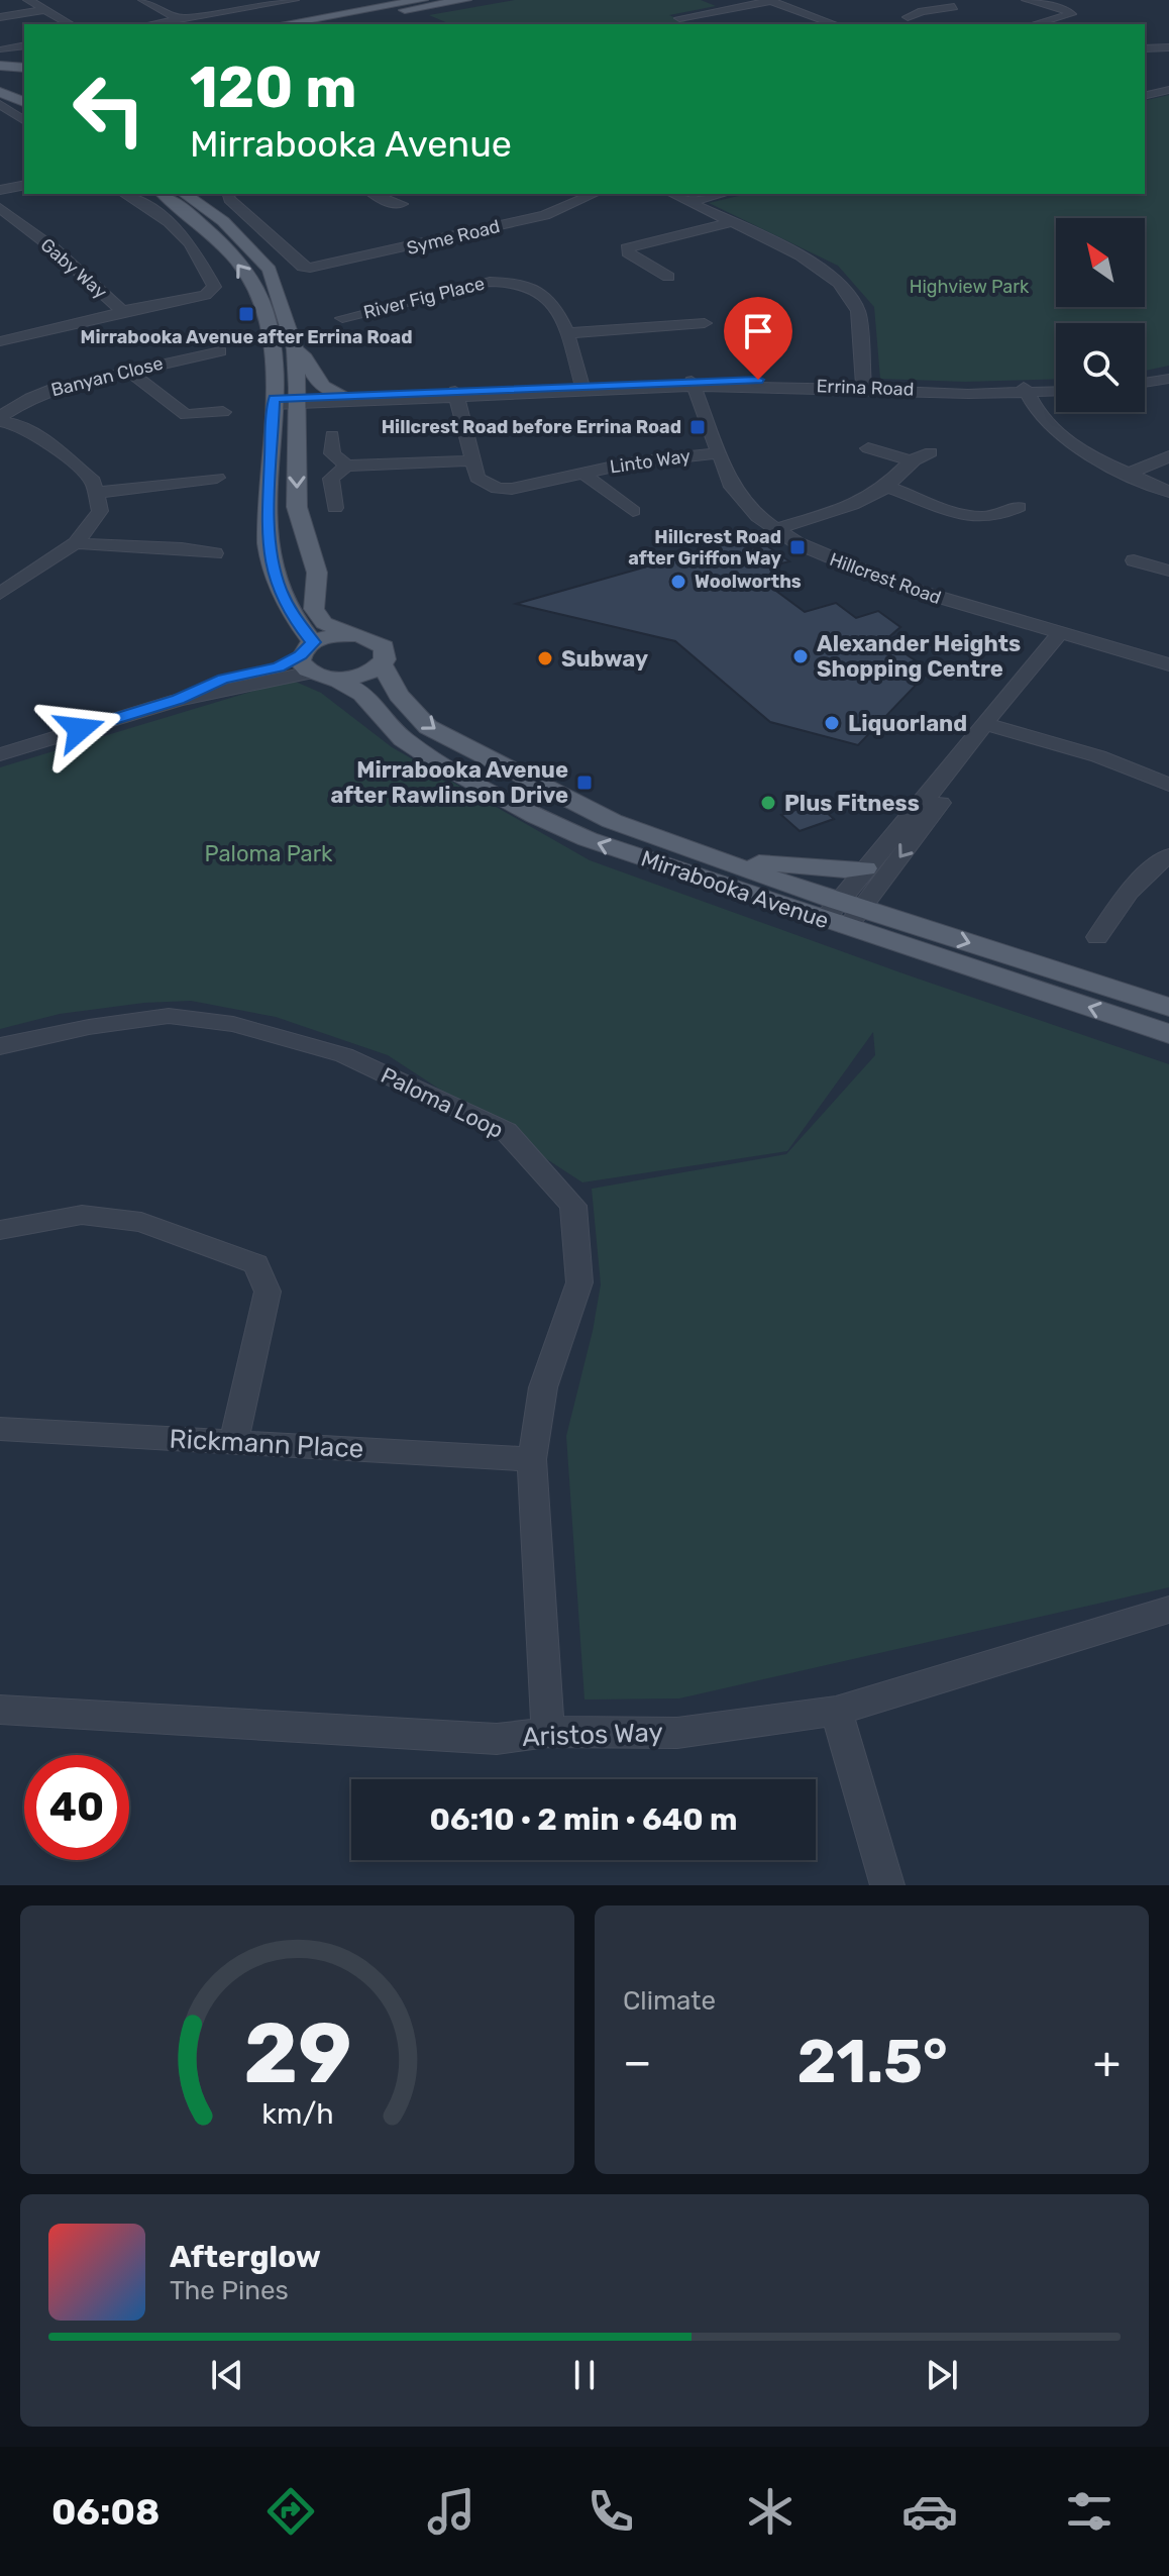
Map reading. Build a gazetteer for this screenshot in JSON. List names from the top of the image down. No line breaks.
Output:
{"streets":{"main road":["Mirrabooka Avenue"],"street":["Syme Road","Gaby Way","River Fig Place","Banyan Close","Errina Road","Linto Way","Hillcrest Road","Paloma Loop","Rickmann Place","Aristos Way"]},"crossings":[["River Fig Place","Errina Road"],["Errina Road","Linto Way"],["Errina Road","Hillcrest Road"],["Errina Road","Mirrabooka Avenue"],["Linto Way","Hillcrest Road"],["Paloma Loop","Rickmann Place"],["Paloma Loop","Aristos Way"]],"parks":["Highview Park","Paloma Park"],"places":{"transit":["Mirrabooka Avenue after Errina Road","Hillcrest Road before Errina Road","Hillcrest Road after Griffon Way","Mirrabooka Avenue after Rawlinson Drive"],"other":["Woolworths","Alexander Heights Shopping Centre","Subway","Liquorland","Plus Fitness"]},"north":"top left","page":{"turn":["120 m","Mirrabooka Avenue"],"limit":"40","trip":"06:10 · 2 min · 640 m","tile":"Climate","heat":["−","21.5°","+"],"song":["Afterglow","The Pines"],"tabs":"06:08","gauge":["29","km/h"]}}
